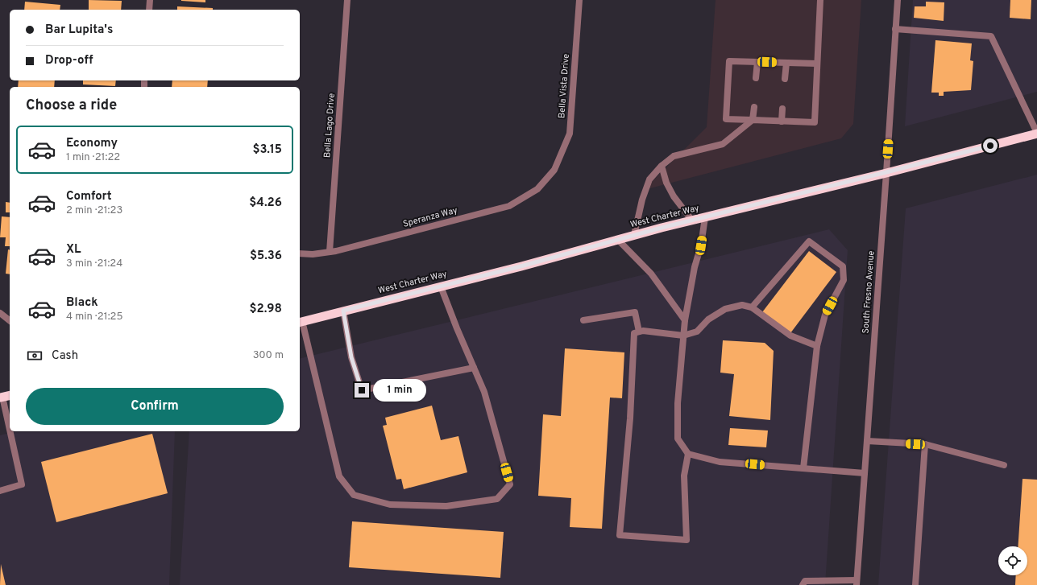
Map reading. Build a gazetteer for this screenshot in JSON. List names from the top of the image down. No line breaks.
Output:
{"streets":{"highway":["West Charter Way"],"street":["Bella Vista Drive","Bella Lago Drive","Speranza Way","South Fresno Avenue"]},"crossings":[["Bella Vista Drive","Speranza Way"],["Bella Lago Drive","Speranza Way"],["West Charter Way","South Fresno Avenue"]],"page":{"banner":["Bar Lupita's","Drop-off"],"heading":"Choose a ride","list":[{"name":"Economy","note":"1 min · 21:22","value":"$3.15"},{"name":"Comfort","note":"2 min · 21:23","value":"$4.26"},{"name":"XL","note":"3 min · 21:24","value":"$5.36"},{"name":"Black","note":"4 min · 21:25","value":"$2.98"}],"pay":["Cash","300 m"],"bubble":"1 min","buttons":"Confirm"}}
